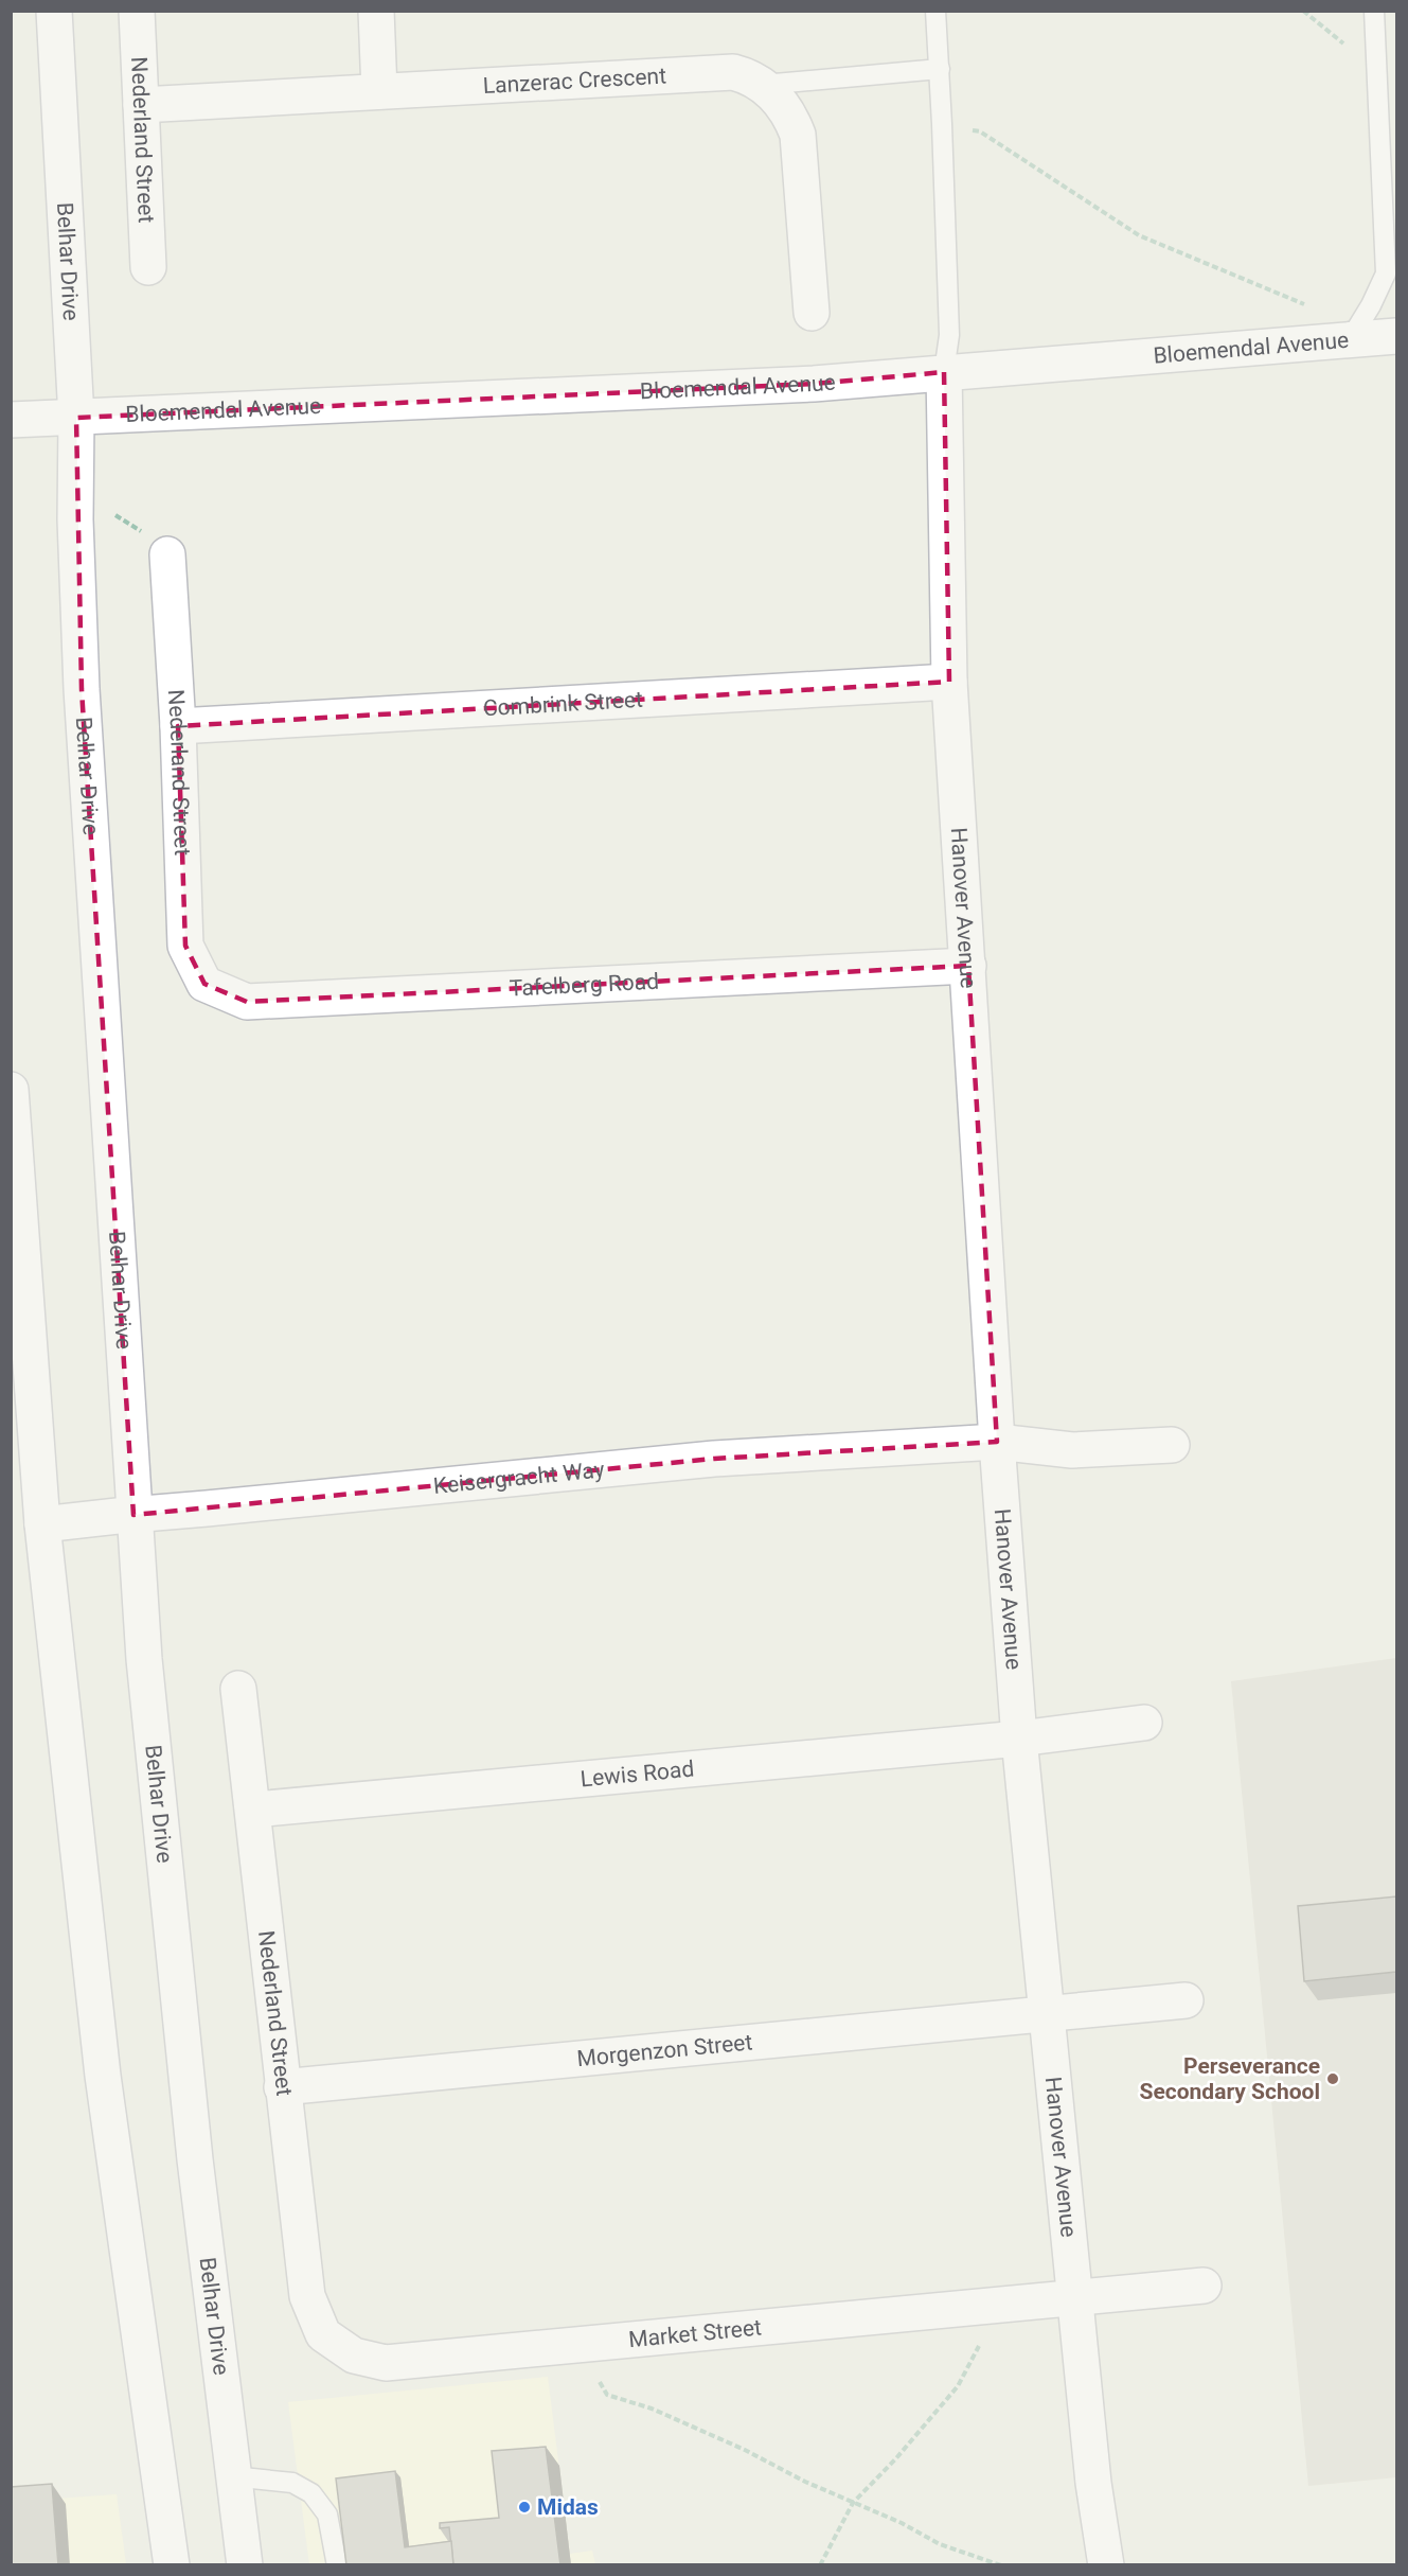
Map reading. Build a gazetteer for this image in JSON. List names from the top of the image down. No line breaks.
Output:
{"streets":{"street":["Lanzerac Crescent","Nederland Street","Belhar Drive","Bloemendal Avenue","Combrink Street","Hanover Avenue","Tafelberg Road","Keisergracht Way","Lewis Road","Morgenzon Street","Market Street"]},"crossings":[["Lanzerac Crescent","Nederland Street"],["Nederland Street","Combrink Street"],["Nederland Street","Tafelberg Road"],["Nederland Street","Lewis Road"],["Nederland Street","Morgenzon Street"],["Nederland Street","Market Street"],["Belhar Drive","Bloemendal Avenue"],["Belhar Drive","Keisergracht Way"],["Bloemendal Avenue","Hanover Avenue"],["Combrink Street","Hanover Avenue"],["Hanover Avenue","Tafelberg Road"],["Hanover Avenue","Keisergracht Way"],["Hanover Avenue","Lewis Road"],["Hanover Avenue","Morgenzon Street"],["Hanover Avenue","Market Street"]],"places":["Perseverance Secondary School","Midas"]}
